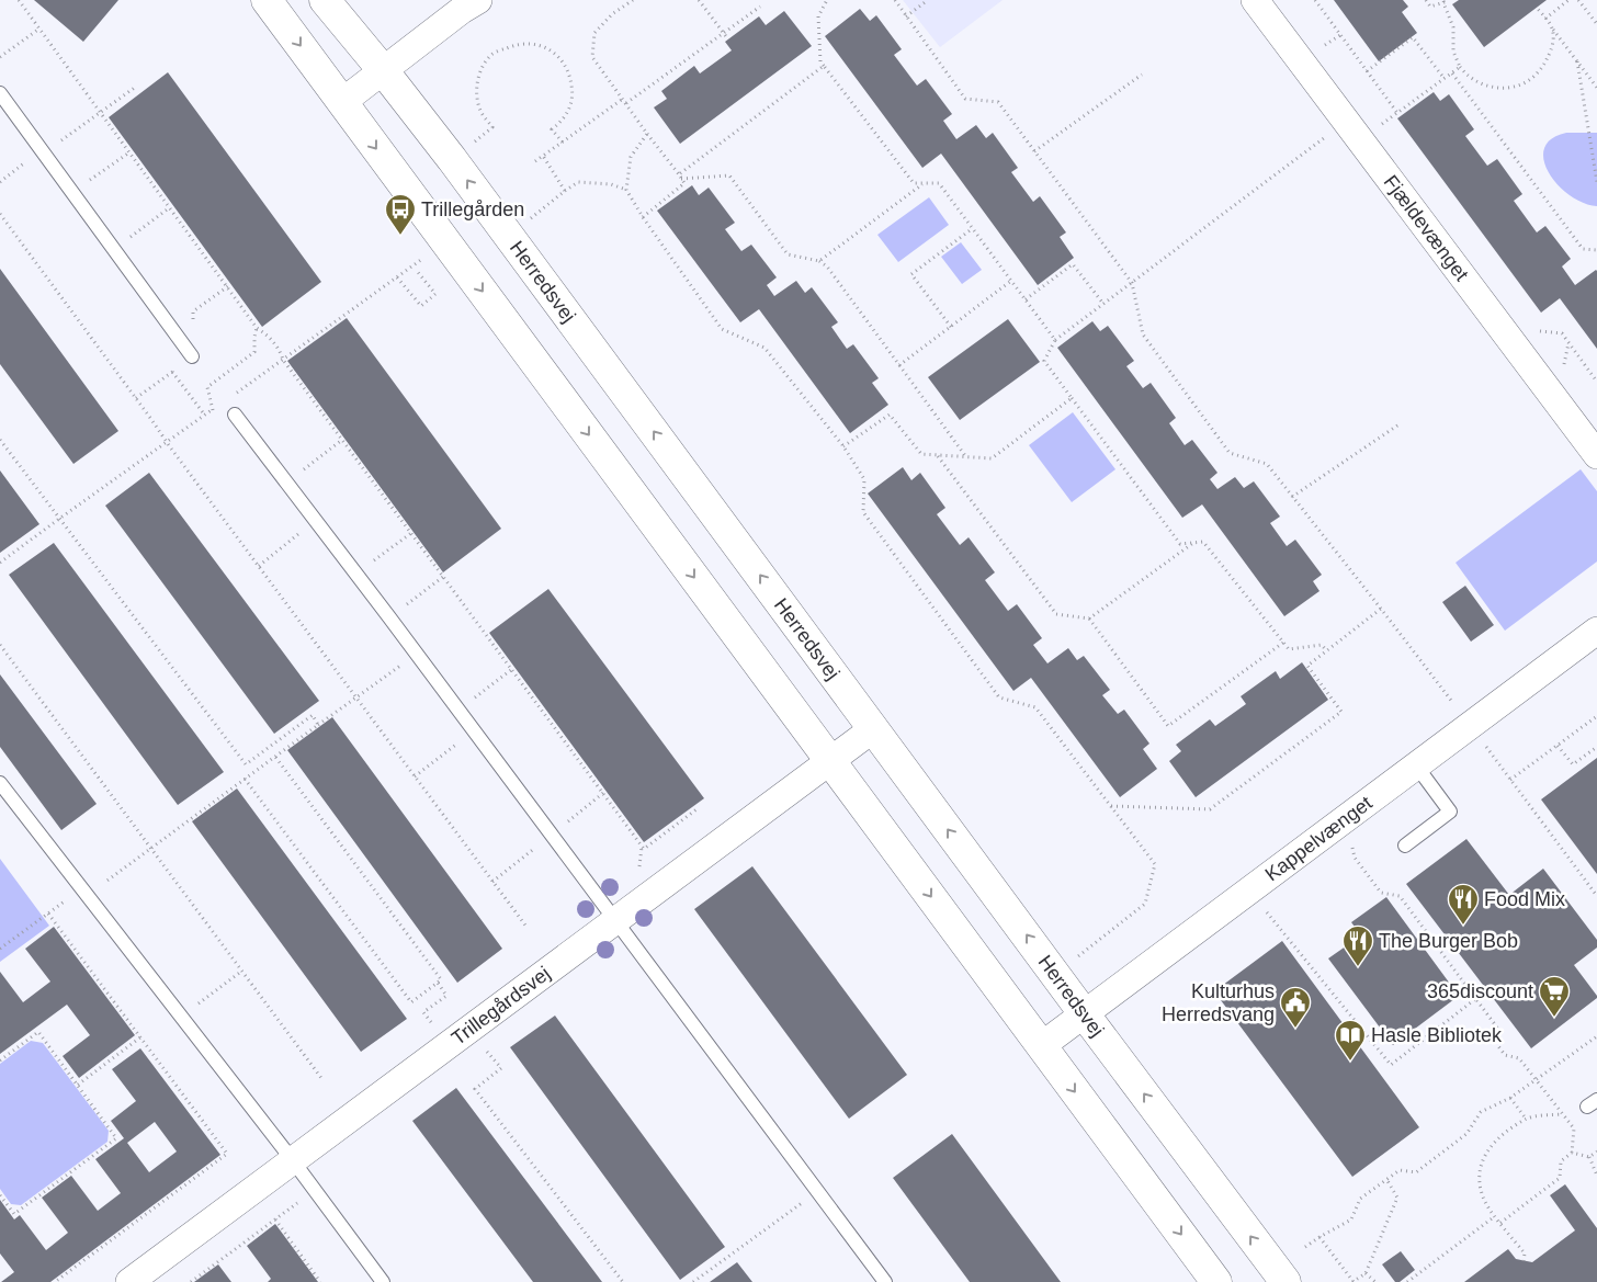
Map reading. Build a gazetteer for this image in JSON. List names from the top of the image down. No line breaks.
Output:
{"streets":{"street":["Fjældevænget","Herredsvej","Kappelvænget","Trillegårdsvej"]},"crossings":[["Herredsvej","Kappelvænget"],["Herredsvej","Trillegårdsvej"]],"places":{"bus stop":["Trillegården"],"restaurant":["Food Mix","The Burger Bob"],"supermarket":["365discount"],"public building":["Kulturhus Herredsvang"],"library":["Hasle Bibliotek"]}}
